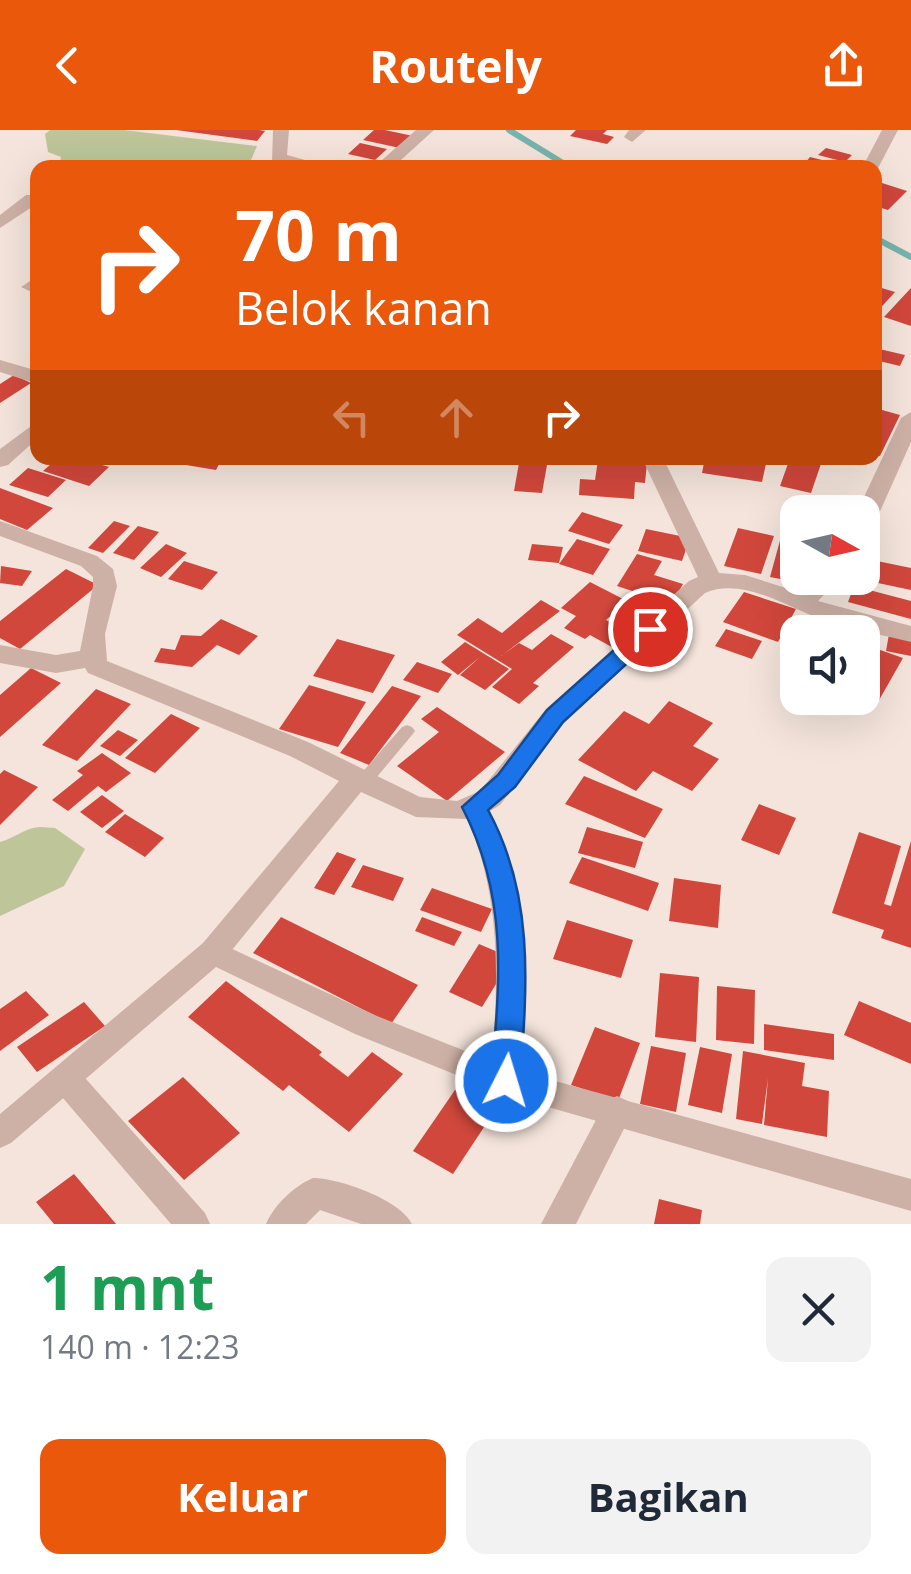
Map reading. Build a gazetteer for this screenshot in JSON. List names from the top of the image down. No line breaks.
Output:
{"north":"right","page":{"header":"Routely","turn":["70 m","Belok kanan"],"heading":["1 mnt","140 m · 12:23"],"buttons":["Keluar","Bagikan"]}}
